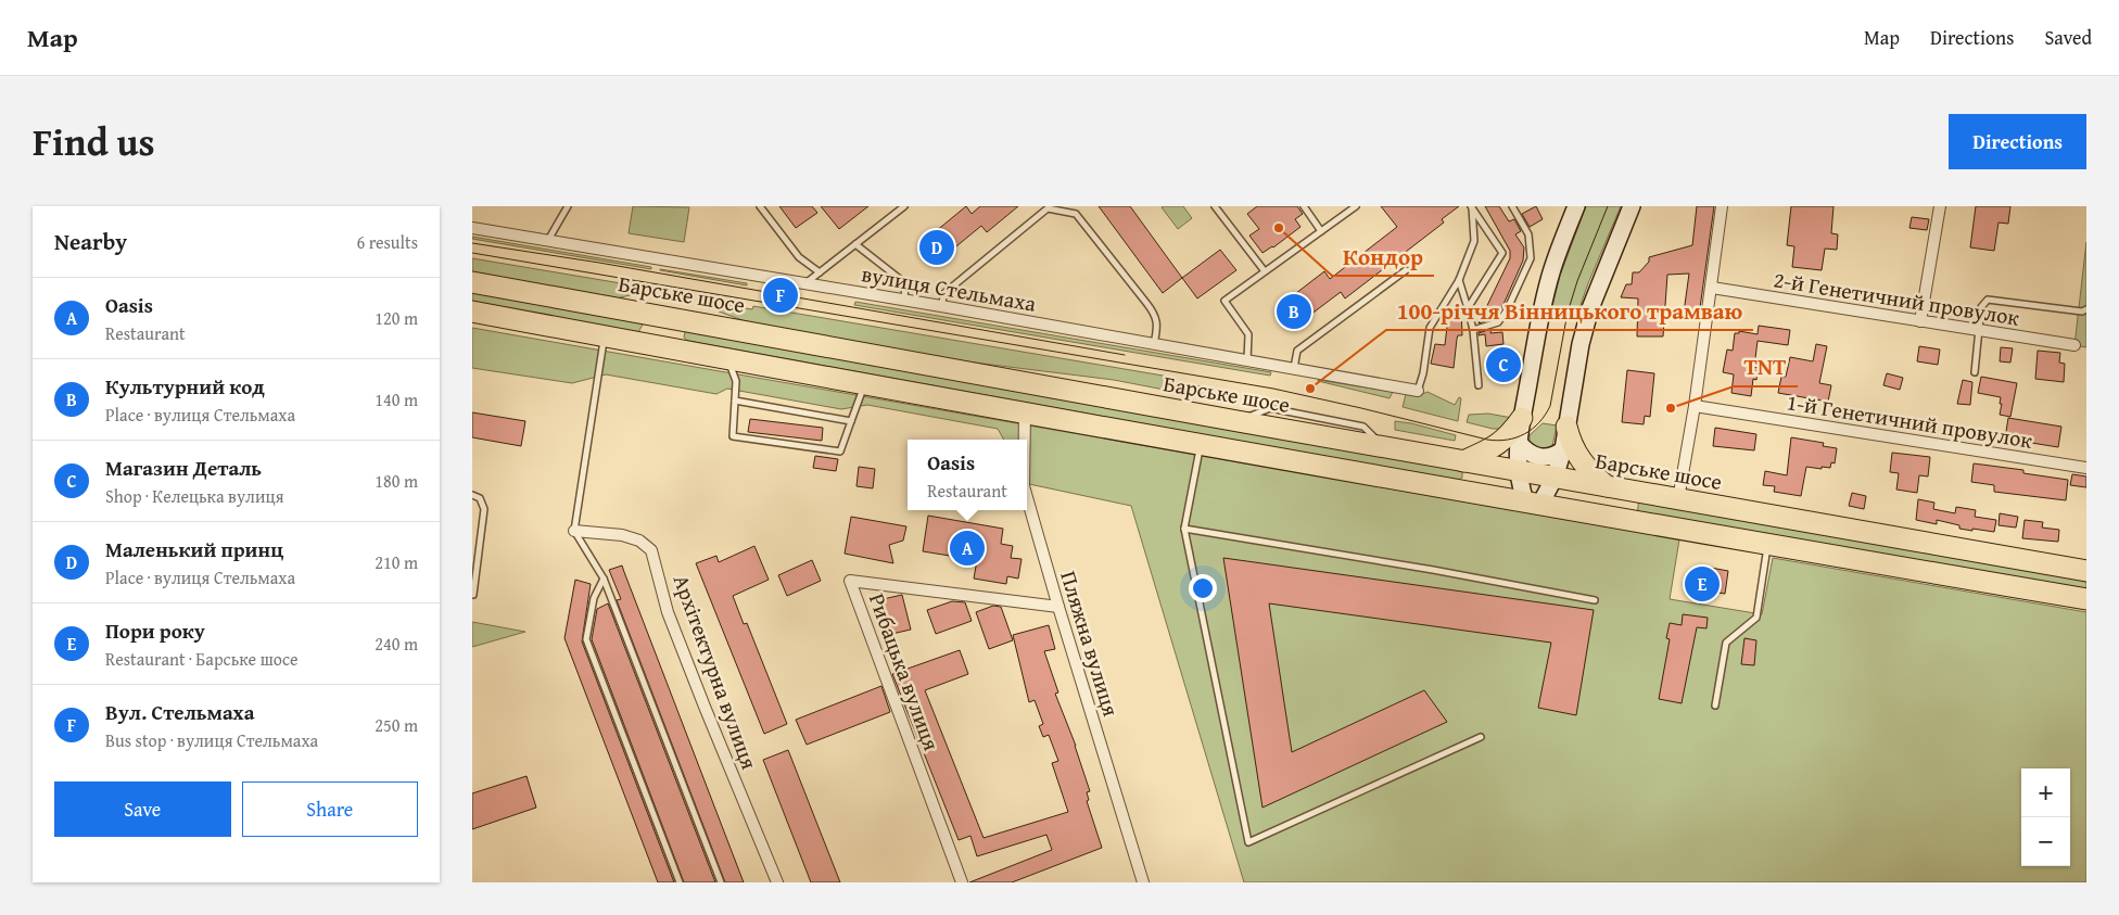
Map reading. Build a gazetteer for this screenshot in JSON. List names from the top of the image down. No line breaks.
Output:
{"streets":{"highway":["Барське шосе"],"street":["вулиця Стельмаха","2-й Генетичний провулок","1-й Генетичний провулок","Пляжна вулиця","Архітектурна вулиця","Рибацька вулиця"]},"crossings":[["Пляжна вулиця","Рибацька вулиця"]],"places":["Кондор","100-річчя Вінницького трамваю","TNT"],"page":{"header":"Map","nav":["Map","Directions","Saved"],"title":"Find us","buttons":["Directions",["Save","Share"]],"heading":["Nearby","6 results"],"pins":["D","F","B","C","A","E"],"list":[{"mark":"A","name":"Oasis","note":"Restaurant","value":"120 m"},{"mark":"B","name":"Культурний код","note":"Place · вулиця Стельмаха","value":"140 m"},{"mark":"C","name":"Магазин Деталь","note":"Shop · Келецька вулиця","value":"180 m"},{"mark":"D","name":"Маленький принц","note":"Place · вулиця Стельмаха","value":"210 m"},{"mark":"E","name":"Пори року","note":"Restaurant · Барське шосе","value":"240 m"},{"mark":"F","name":"Вул. Стельмаха","note":"Bus stop · вулиця Стельмаха","value":"250 m"}],"popup":["Oasis","Restaurant"],"map_buttons":["+","−"]}}
